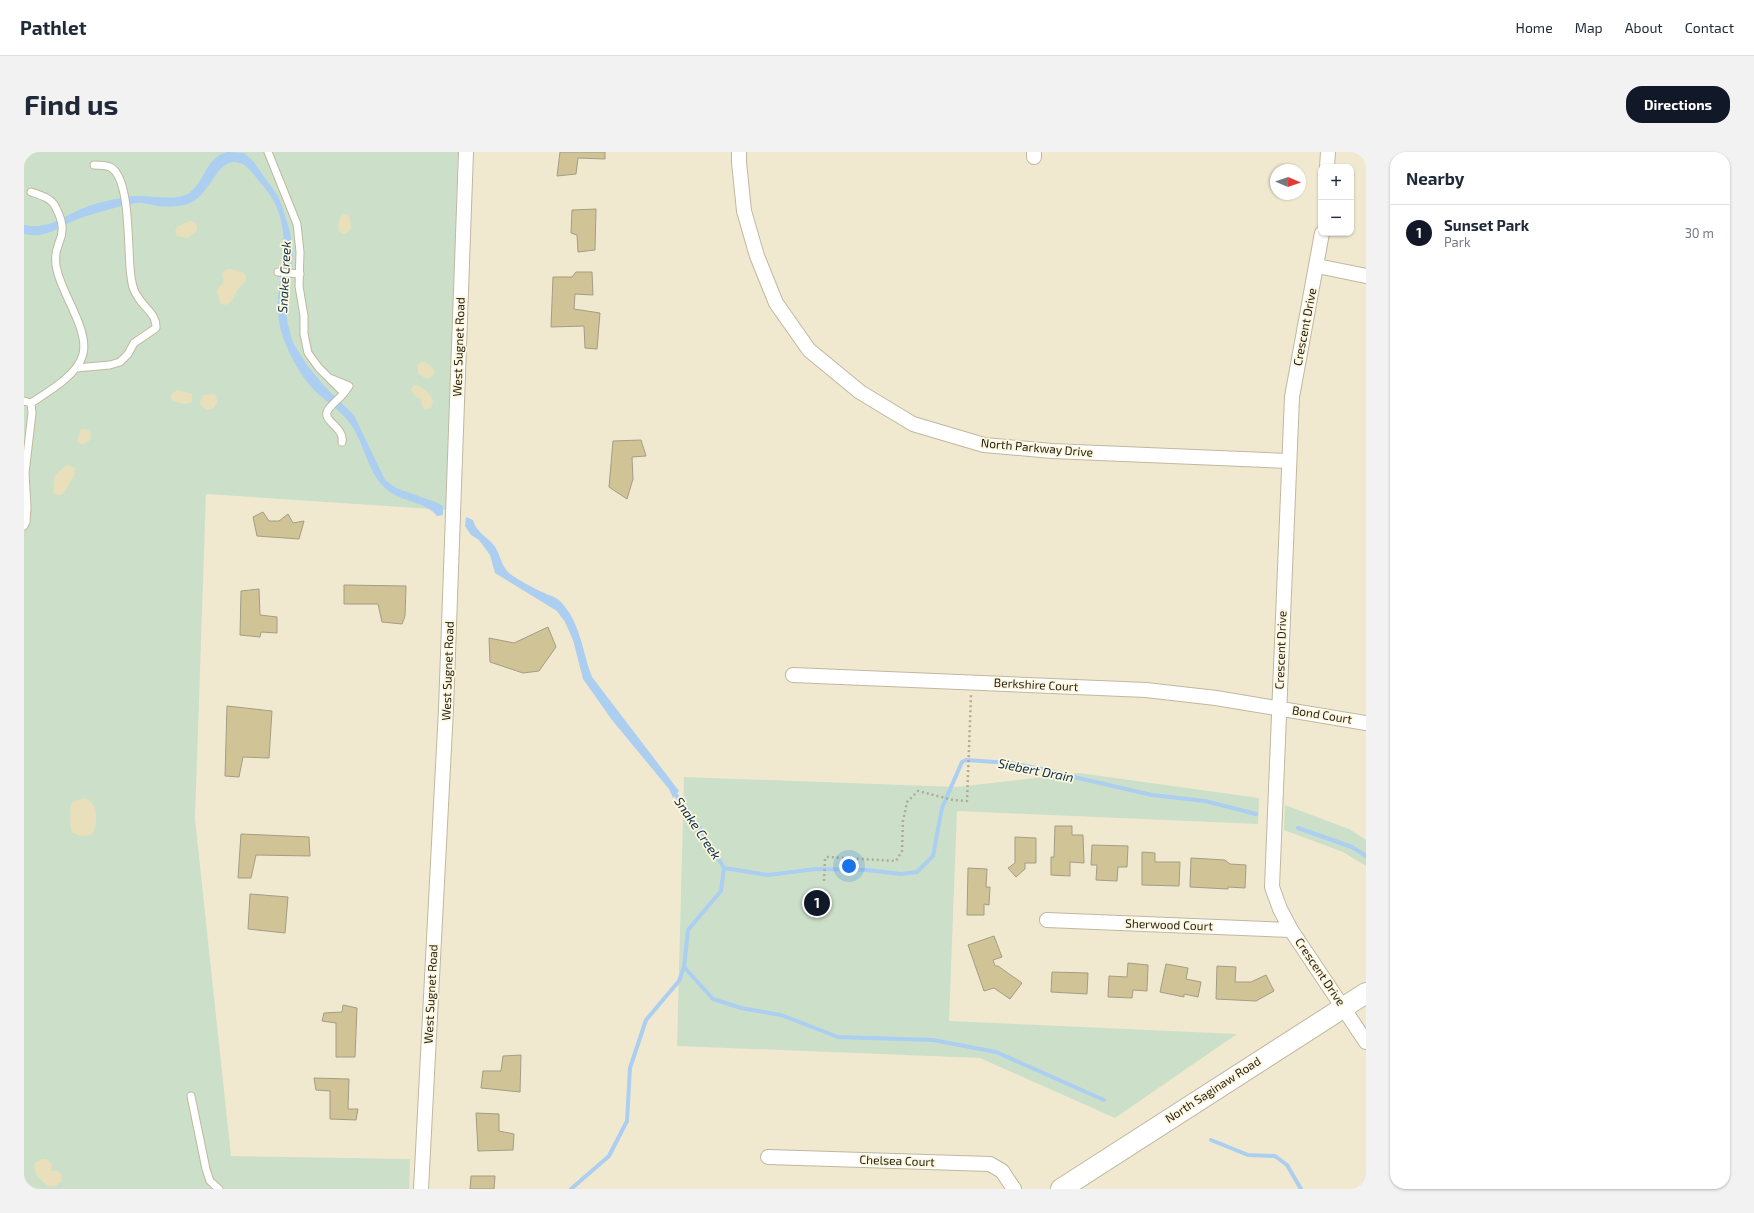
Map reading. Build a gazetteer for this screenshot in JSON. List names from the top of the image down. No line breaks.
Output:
{"streets":{"main road":["North Saginaw Road"],"street":["Crescent Drive","West Sugnet Road","North Parkway Drive","Berkshire Court","Bond Court","Sherwood Court","Chelsea Court"]},"crossings":[["Crescent Drive","North Parkway Drive"],["Crescent Drive","Berkshire Court"],["Crescent Drive","Bond Court"],["Crescent Drive","Sherwood Court"],["Crescent Drive","North Saginaw Road"],["Berkshire Court","Bond Court"]],"water":["Snake Creek","Siebert Drain"],"north":"right","page":{"header":"Pathlet","nav":["Home","Map","About","Contact"],"buttons":"Directions","title":"Find us","heading":"Nearby","map_buttons":["+","−"],"list":[{"mark":"1","name":"Sunset Park","note":"Park","value":"30 m"}],"pins":"1"}}
